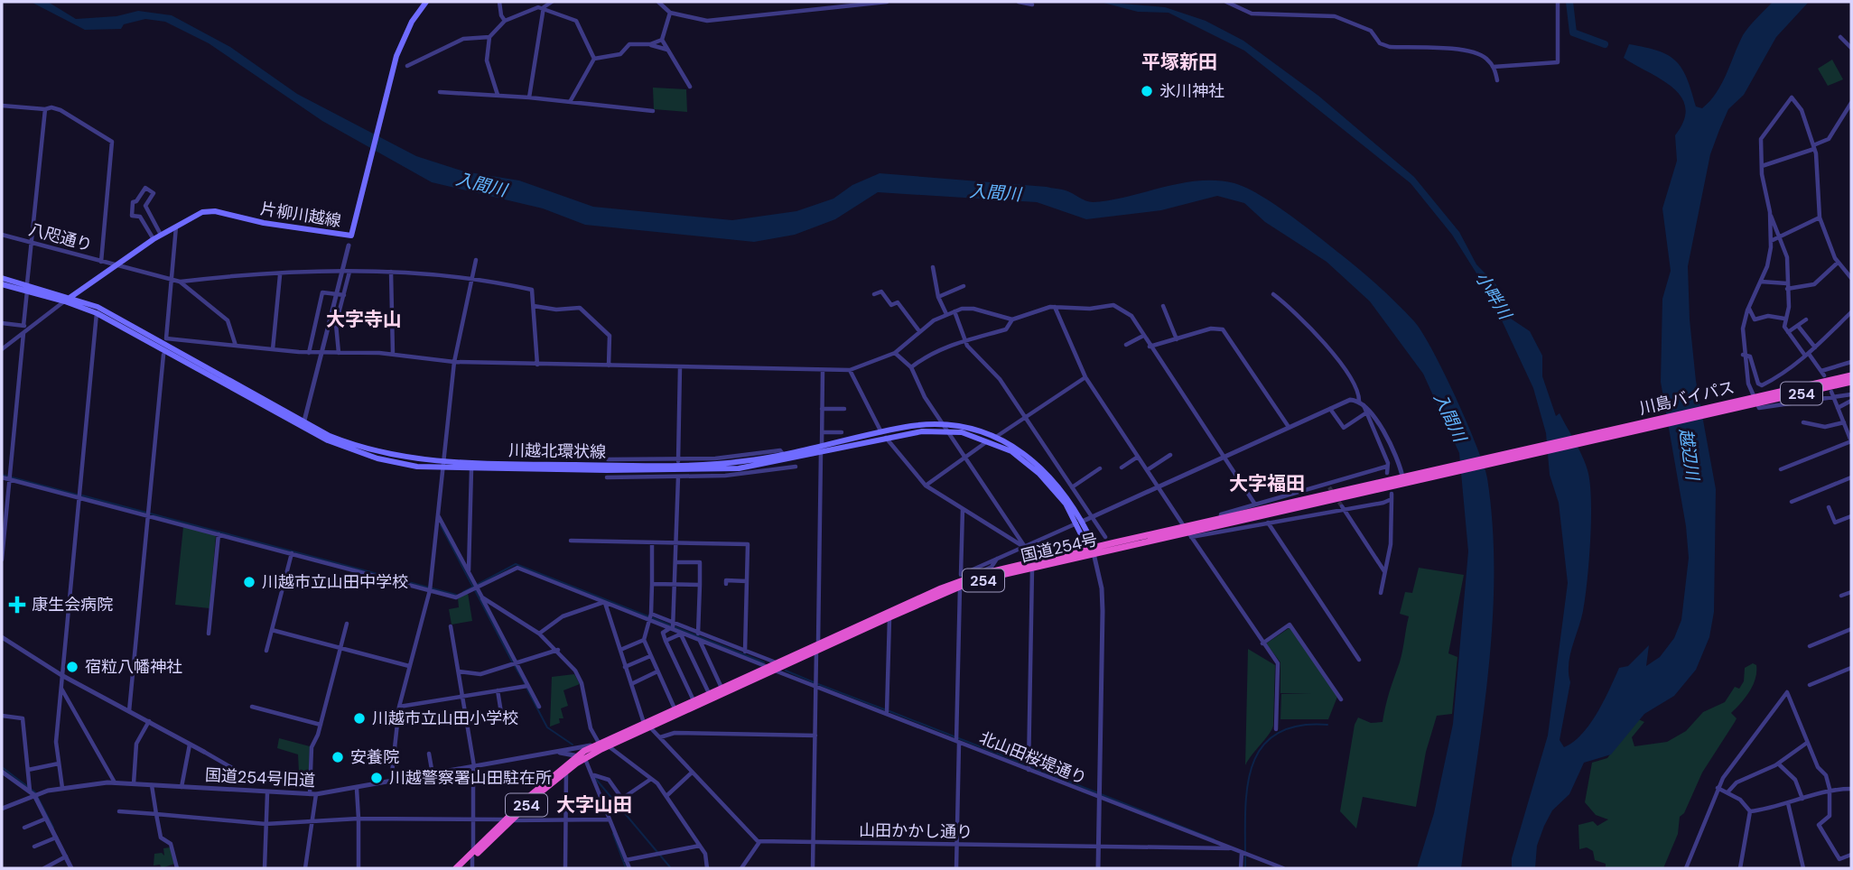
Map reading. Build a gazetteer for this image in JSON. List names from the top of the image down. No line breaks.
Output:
{"streets":{"highway":["254","川島バイパス","国道254号"],"main road":["片柳川越線","川越北環状線"],"street":["八咫通り","北山田桜堤通り","国道254号旧道","山田かかし通り"]},"crossings":[["片柳川越線","八咫通り"],["片柳川越線","川越北環状線"],["254","国道254号"],["254","国道254号旧道"],["川島バイパス","国道254号"],["川越北環状線","国道254号"],["国道254号","北山田桜堤通り"],["国道254号","国道254号旧道"],["北山田桜堤通り","山田かかし通り"]],"districts":["平塚新田","大字寺山","大字福田","大字山田"],"water":["入間川","小畔川","越辺川"],"places":{"other":["氷川神社","川越市立山田中学校","宿粒八幡神社","川越市立山田小学校","安養院","川越警察署山田駐在所"],"health":["康生会病院"]}}
